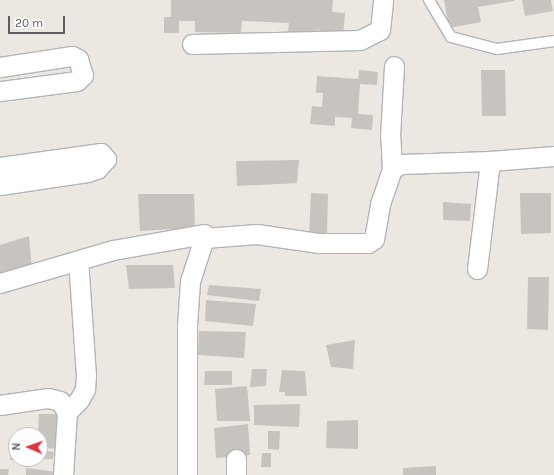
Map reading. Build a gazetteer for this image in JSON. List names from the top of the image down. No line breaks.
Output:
{"scale_bar":"20 m","north":"left"}
